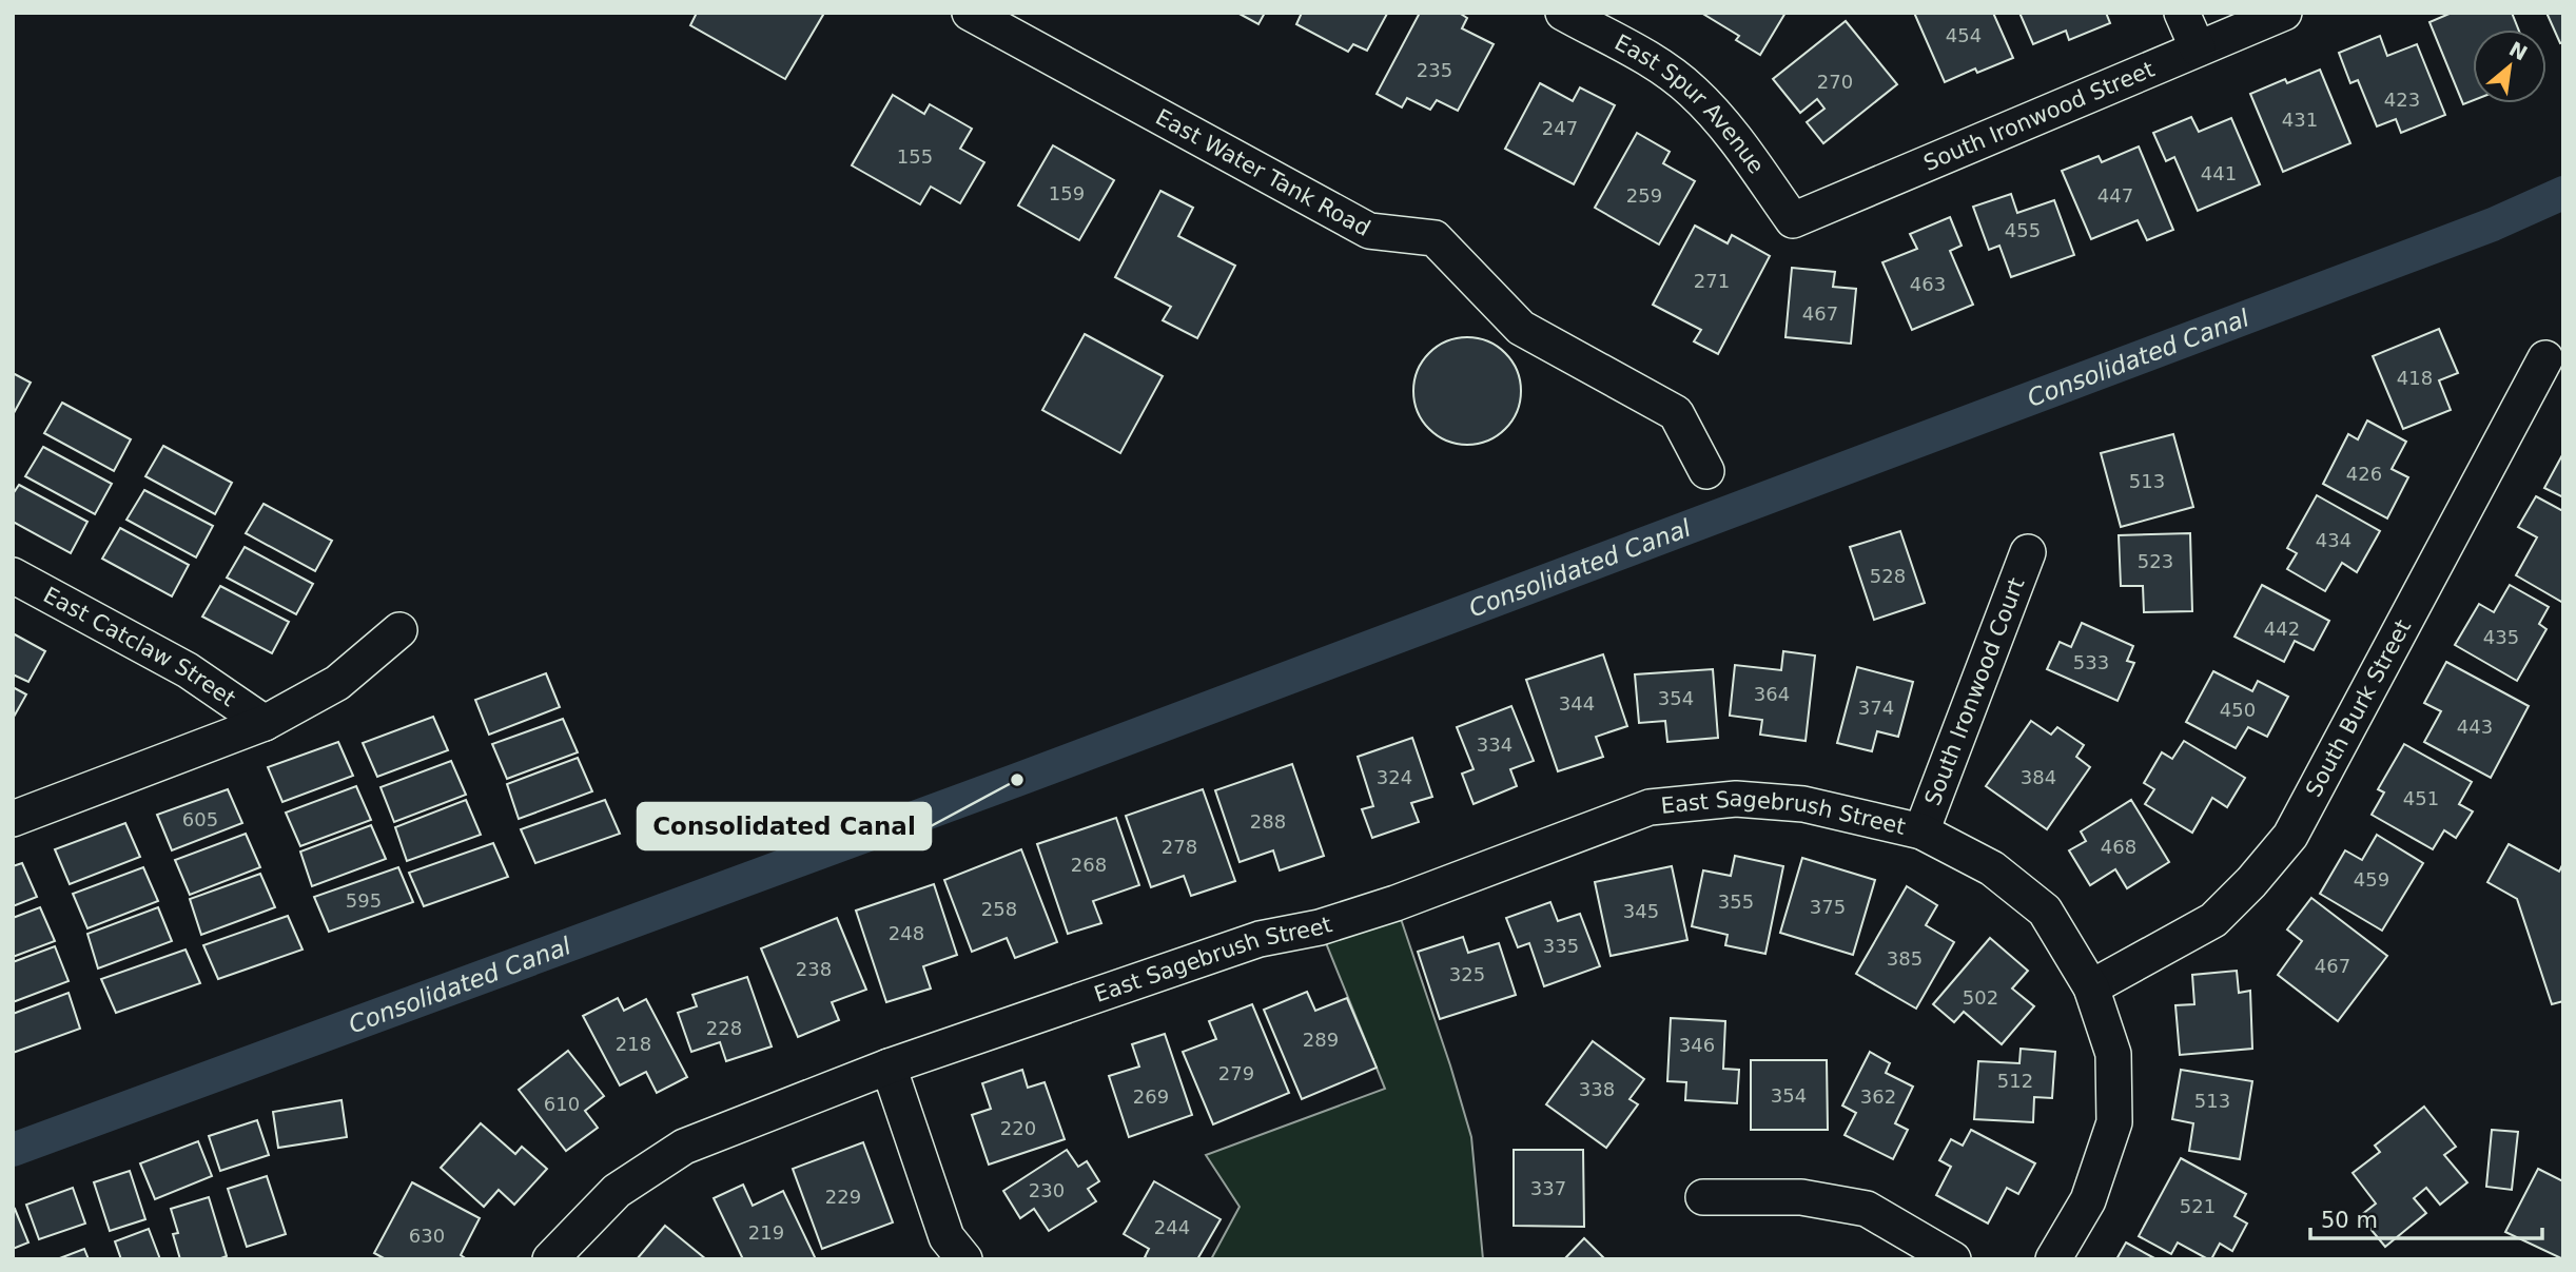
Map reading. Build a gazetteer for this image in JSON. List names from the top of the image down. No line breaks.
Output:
{"streets":{"street":["East Spur Avenue","South Ironwood Street","East Water Tank Road","East Catclaw Street","South Ironwood Court","South Burk Street","East Sagebrush Street"]},"crossings":[["East Spur Avenue","South Ironwood Street"],["South Ironwood Court","East Sagebrush Street"]],"water":["Consolidated Canal"],"places":["Consolidated Canal"],"house_numbers":["454","235","270","423","431","247","155","441","159","259","447","455","271","463","467","418","426","513","434","523","528","442","435","533","364","354","344","374","450","443","334","324","384","451","605","288","278","468","268","459","595","355","375","258","345","248","335","385","467","238","325","502","228","289","218","346","279","512","338","354","269","362","513","610","220","337","230","229","521","244","219","630"],"scale_bar":"50 m","north":"top right"}
